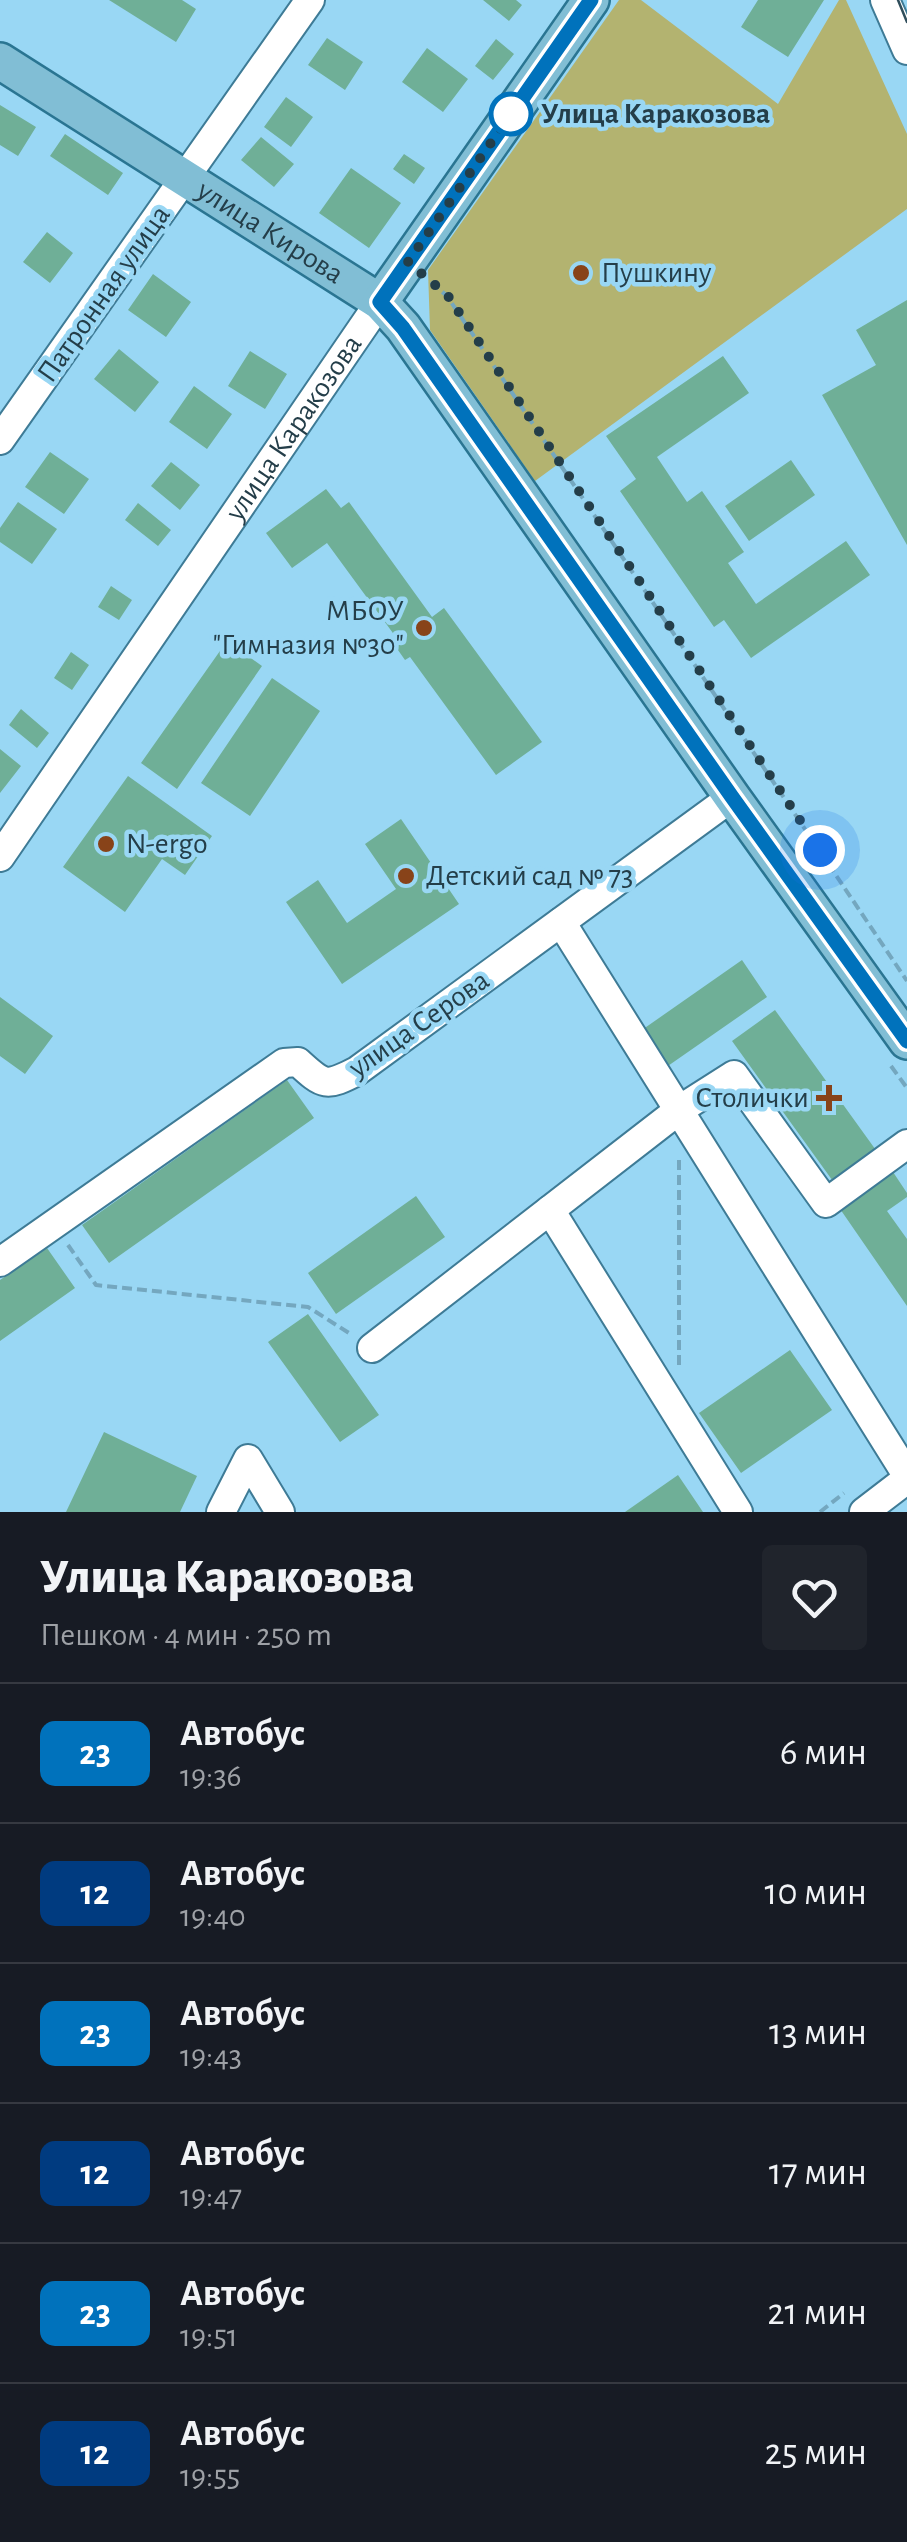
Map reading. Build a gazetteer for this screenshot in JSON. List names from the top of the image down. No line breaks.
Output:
{"streets":{"main road":["улица Кирова","улица Каракозова"],"street":["Патронная улица","улица Серова"]},"crossings":[["улица Кирова","Патронная улица"],["улица Кирова","улица Каракозова"],["улица Кирова","улица Серова"]],"places":{"other":["Улица Каракозова","Пушкину","МБОУ \"Гимназия №30\"","N-ergo","Детский сад № 73"],"health":["Столички"]},"lines":["bus line 23"],"page":{"heading":["Улица Каракозова","Пешком · 4 мин · 250 m"],"list":[{"mark":"23","name":"Автобус","note":"19:36","value":"6 мин"},{"mark":"12","name":"Автобус","note":"19:40","value":"10 мин"},{"mark":"23","name":"Автобус","note":"19:43","value":"13 мин"},{"mark":"12","name":"Автобус","note":"19:47","value":"17 мин"},{"mark":"23","name":"Автобус","note":"19:51","value":"21 мин"},{"mark":"12","name":"Автобус","note":"19:55","value":"25 мин"}]}}
